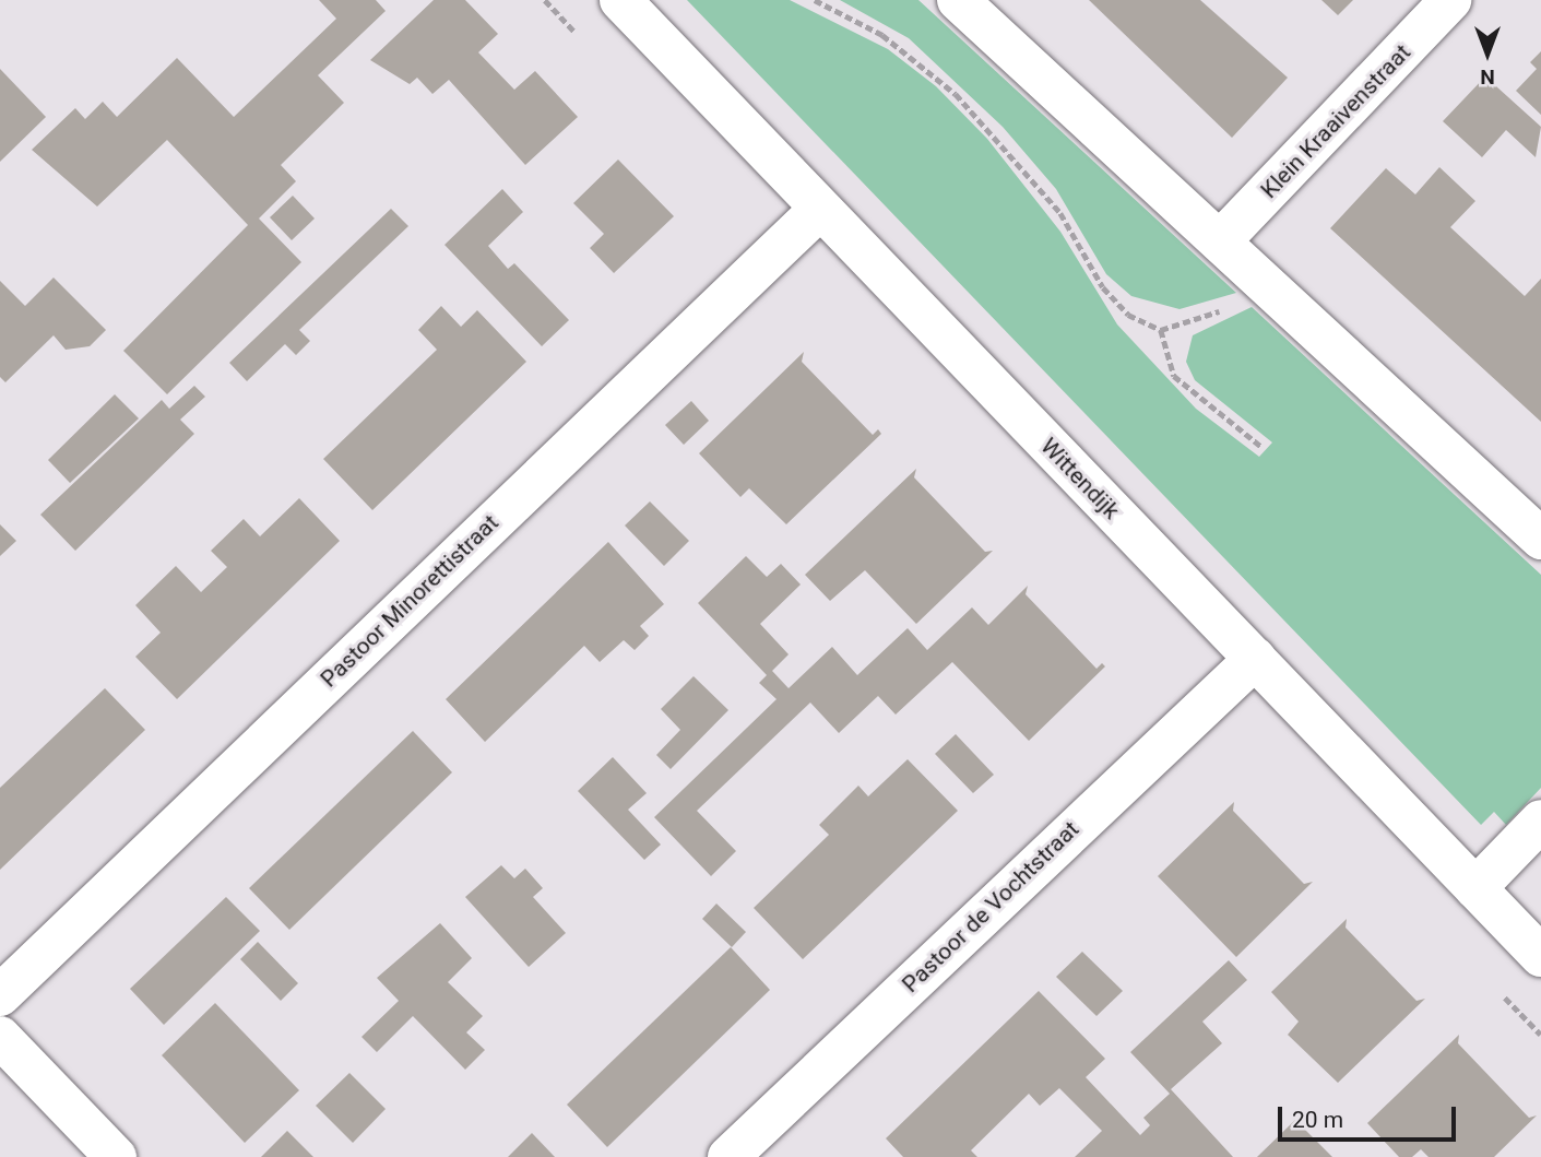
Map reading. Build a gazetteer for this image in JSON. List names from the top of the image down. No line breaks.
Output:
{"streets":{"street":["Klein Kraaivenstraat","Wittendijk","Pastoor Minorettistraat","Pastoor de Vochtstraat"]},"crossings":[["Wittendijk","Pastoor Minorettistraat"],["Wittendijk","Pastoor de Vochtstraat"]],"scale_bar":"20 m","north":"bottom"}
